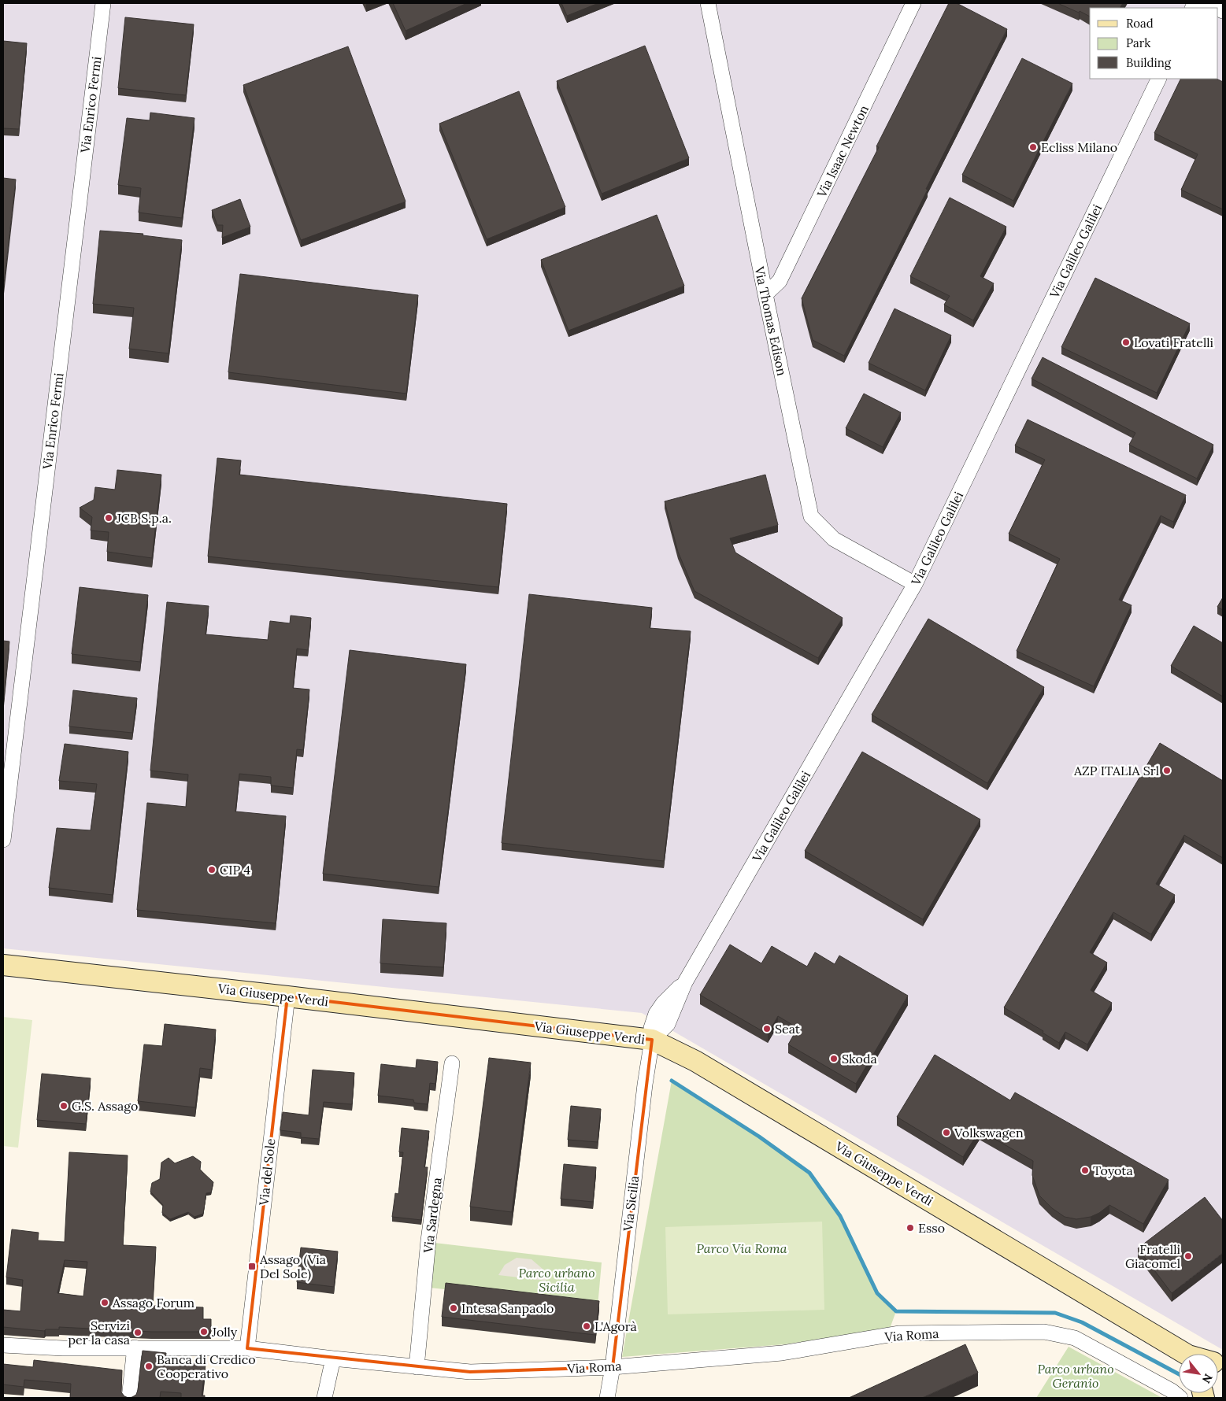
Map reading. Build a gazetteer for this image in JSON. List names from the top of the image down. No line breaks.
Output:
{"streets":{"main road":["Via Giuseppe Verdi"],"street":["Via Enrico Fermi","Via Isaac Newton","Via Galileo Galilei","Via Thomas Edison","Via del Sole","Via Sicilia","Via Sardegna","Via Roma"]},"crossings":[["Via Isaac Newton","Via Thomas Edison"],["Via Galileo Galilei","Via Thomas Edison"],["Via Galileo Galilei","Via Giuseppe Verdi"],["Via Galileo Galilei","Via Sicilia"],["Via Giuseppe Verdi","Via del Sole"],["Via Giuseppe Verdi","Via Sicilia"],["Via del Sole","Via Roma"],["Via Sicilia","Via Roma"],["Via Sardegna","Via Roma"]],"parks":["Parco Via Roma","Parco urbano Sicilia","Parco urbano Geranio"],"places":{"other":["Ecliss Milano","Lovati Fratelli","JCB S.p.a.","AZP ITALIA Srl","CIP 4","Seat","Skoda","G.S. Assago","Volkswagen","Toyota","Esso","Fratelli Giacomel","Assago Forum","Intesa Sanpaolo","L'Agorà","Jolly","Servizi per la casa","Banca di Credico Cooperativo"],"transit":["Assago (Via Del Sole)"]},"legend":["Road","Park","Building"],"north":"bottom right"}
